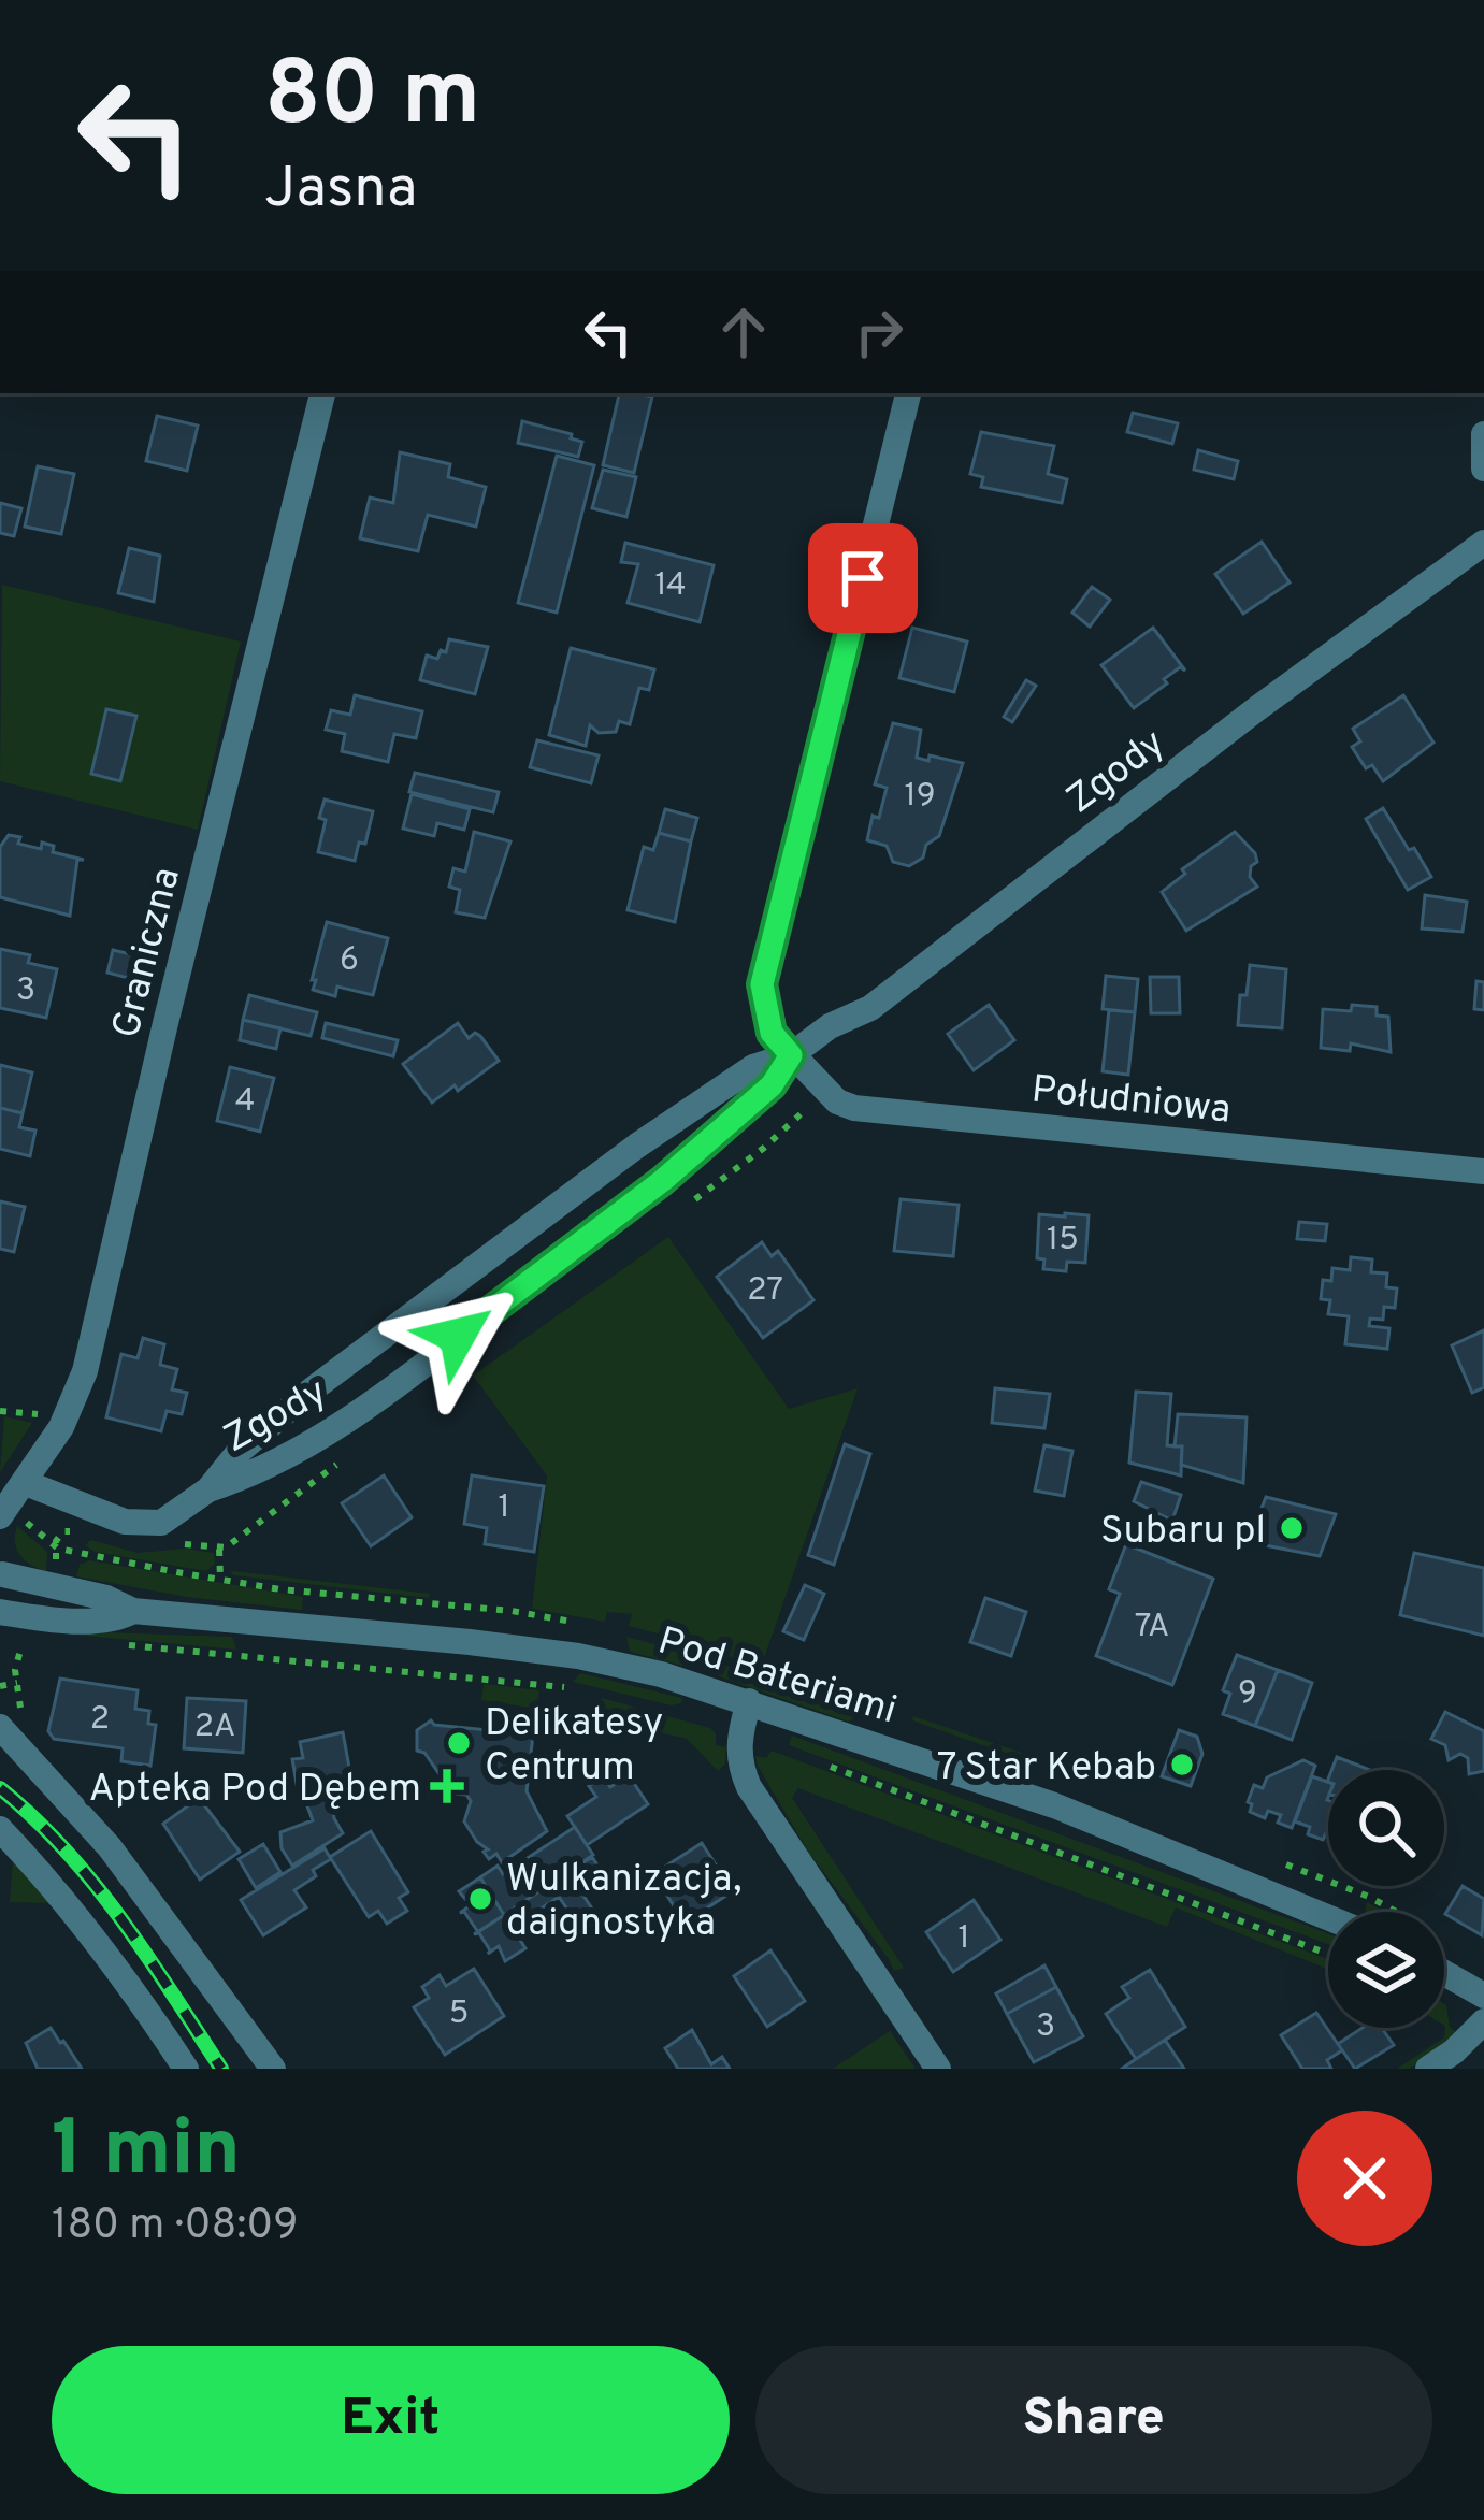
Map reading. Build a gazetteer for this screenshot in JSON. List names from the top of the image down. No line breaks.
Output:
{"streets":{"street":["Zgody","Graniczna","Południowa","Pod Bateriami"]},"crossings":[["Zgody","Graniczna"],["Zgody","Południowa"]],"places":{"other":["Subaru pl","Delikatesy Centrum","7 Star Kebab","Wulkanizacja, daignostyka"],"health":["Apteka Pod Dębem"]},"house_numbers":["14","19","6","3","4","15","27","1","7A","9","2","2A","1","5","3"],"page":{"turn":["80 m","Jasna"],"heading":["1 min","180 m · 08:09"],"buttons":["Exit","Share"]}}
